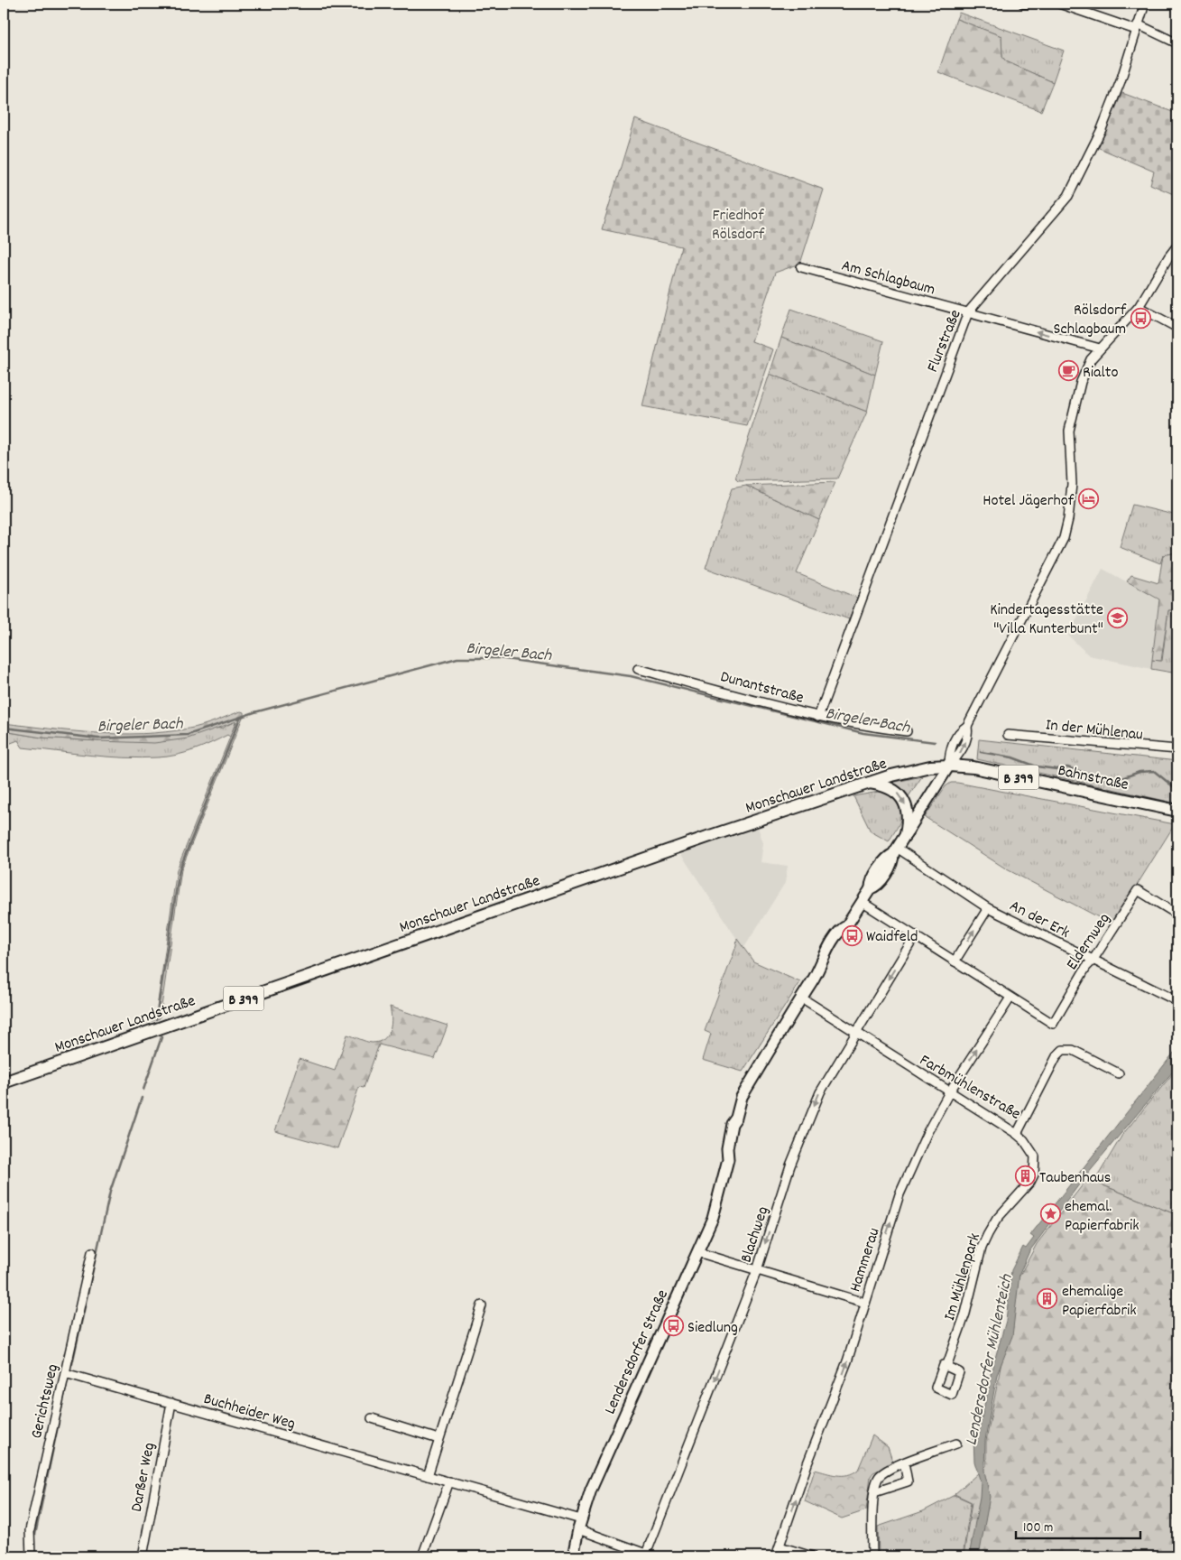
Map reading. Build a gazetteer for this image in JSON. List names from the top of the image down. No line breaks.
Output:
{"streets":{"main road":["Bahnstraße","B 399","Monschauer Landstraße"],"street":["Am Schlagbaum","Flurstraße","Dunantstraße","In der Mühlenau","An der Erk","Eldernweg","Farbmühlenstraße","Blachweg","Hammerau","Im Mühlenpark","Lendersdorfer Straße","Gerichtsweg","Buchheider Weg","Darßer Weg"]},"crossings":[["Am Schlagbaum","Flurstraße"],["Flurstraße","Dunantstraße"],["Bahnstraße","Monschauer Landstraße"],["Bahnstraße","Lendersdorfer Straße"],["Monschauer Landstraße","Lendersdorfer Straße"],["An der Erk","Eldernweg"],["An der Erk","Lendersdorfer Straße"],["Eldernweg","Hammerau"],["Farbmühlenstraße","Blachweg"],["Farbmühlenstraße","Hammerau"],["Farbmühlenstraße","Im Mühlenpark"],["Farbmühlenstraße","Lendersdorfer Straße"],["Blachweg","Buchheider Weg"],["Lendersdorfer Straße","Buchheider Weg"],["Gerichtsweg","Buchheider Weg"],["Buchheider Weg","Darßer Weg"]],"one_way":["Am Schlagbaum","Blachweg","Hammerau"],"water":["Birgeler Bach","Lendersdorfer Mühlenteich"],"parks":["Friedhof Rölsdorf"],"places":{"bus stop":["Rölsdorf Schlagbaum","Waidfeld","Siedlung"],"cafe":["Rialto"],"hotel":["Hotel Jägerhof"],"school or university":["Kindertagesstätte \"Villa Kunterbunt\""],"building":["Taubenhaus","ehemalige Papierfabrik"],"place":["ehemal. Papierfabrik"]},"scale_bar":"100 m"}
